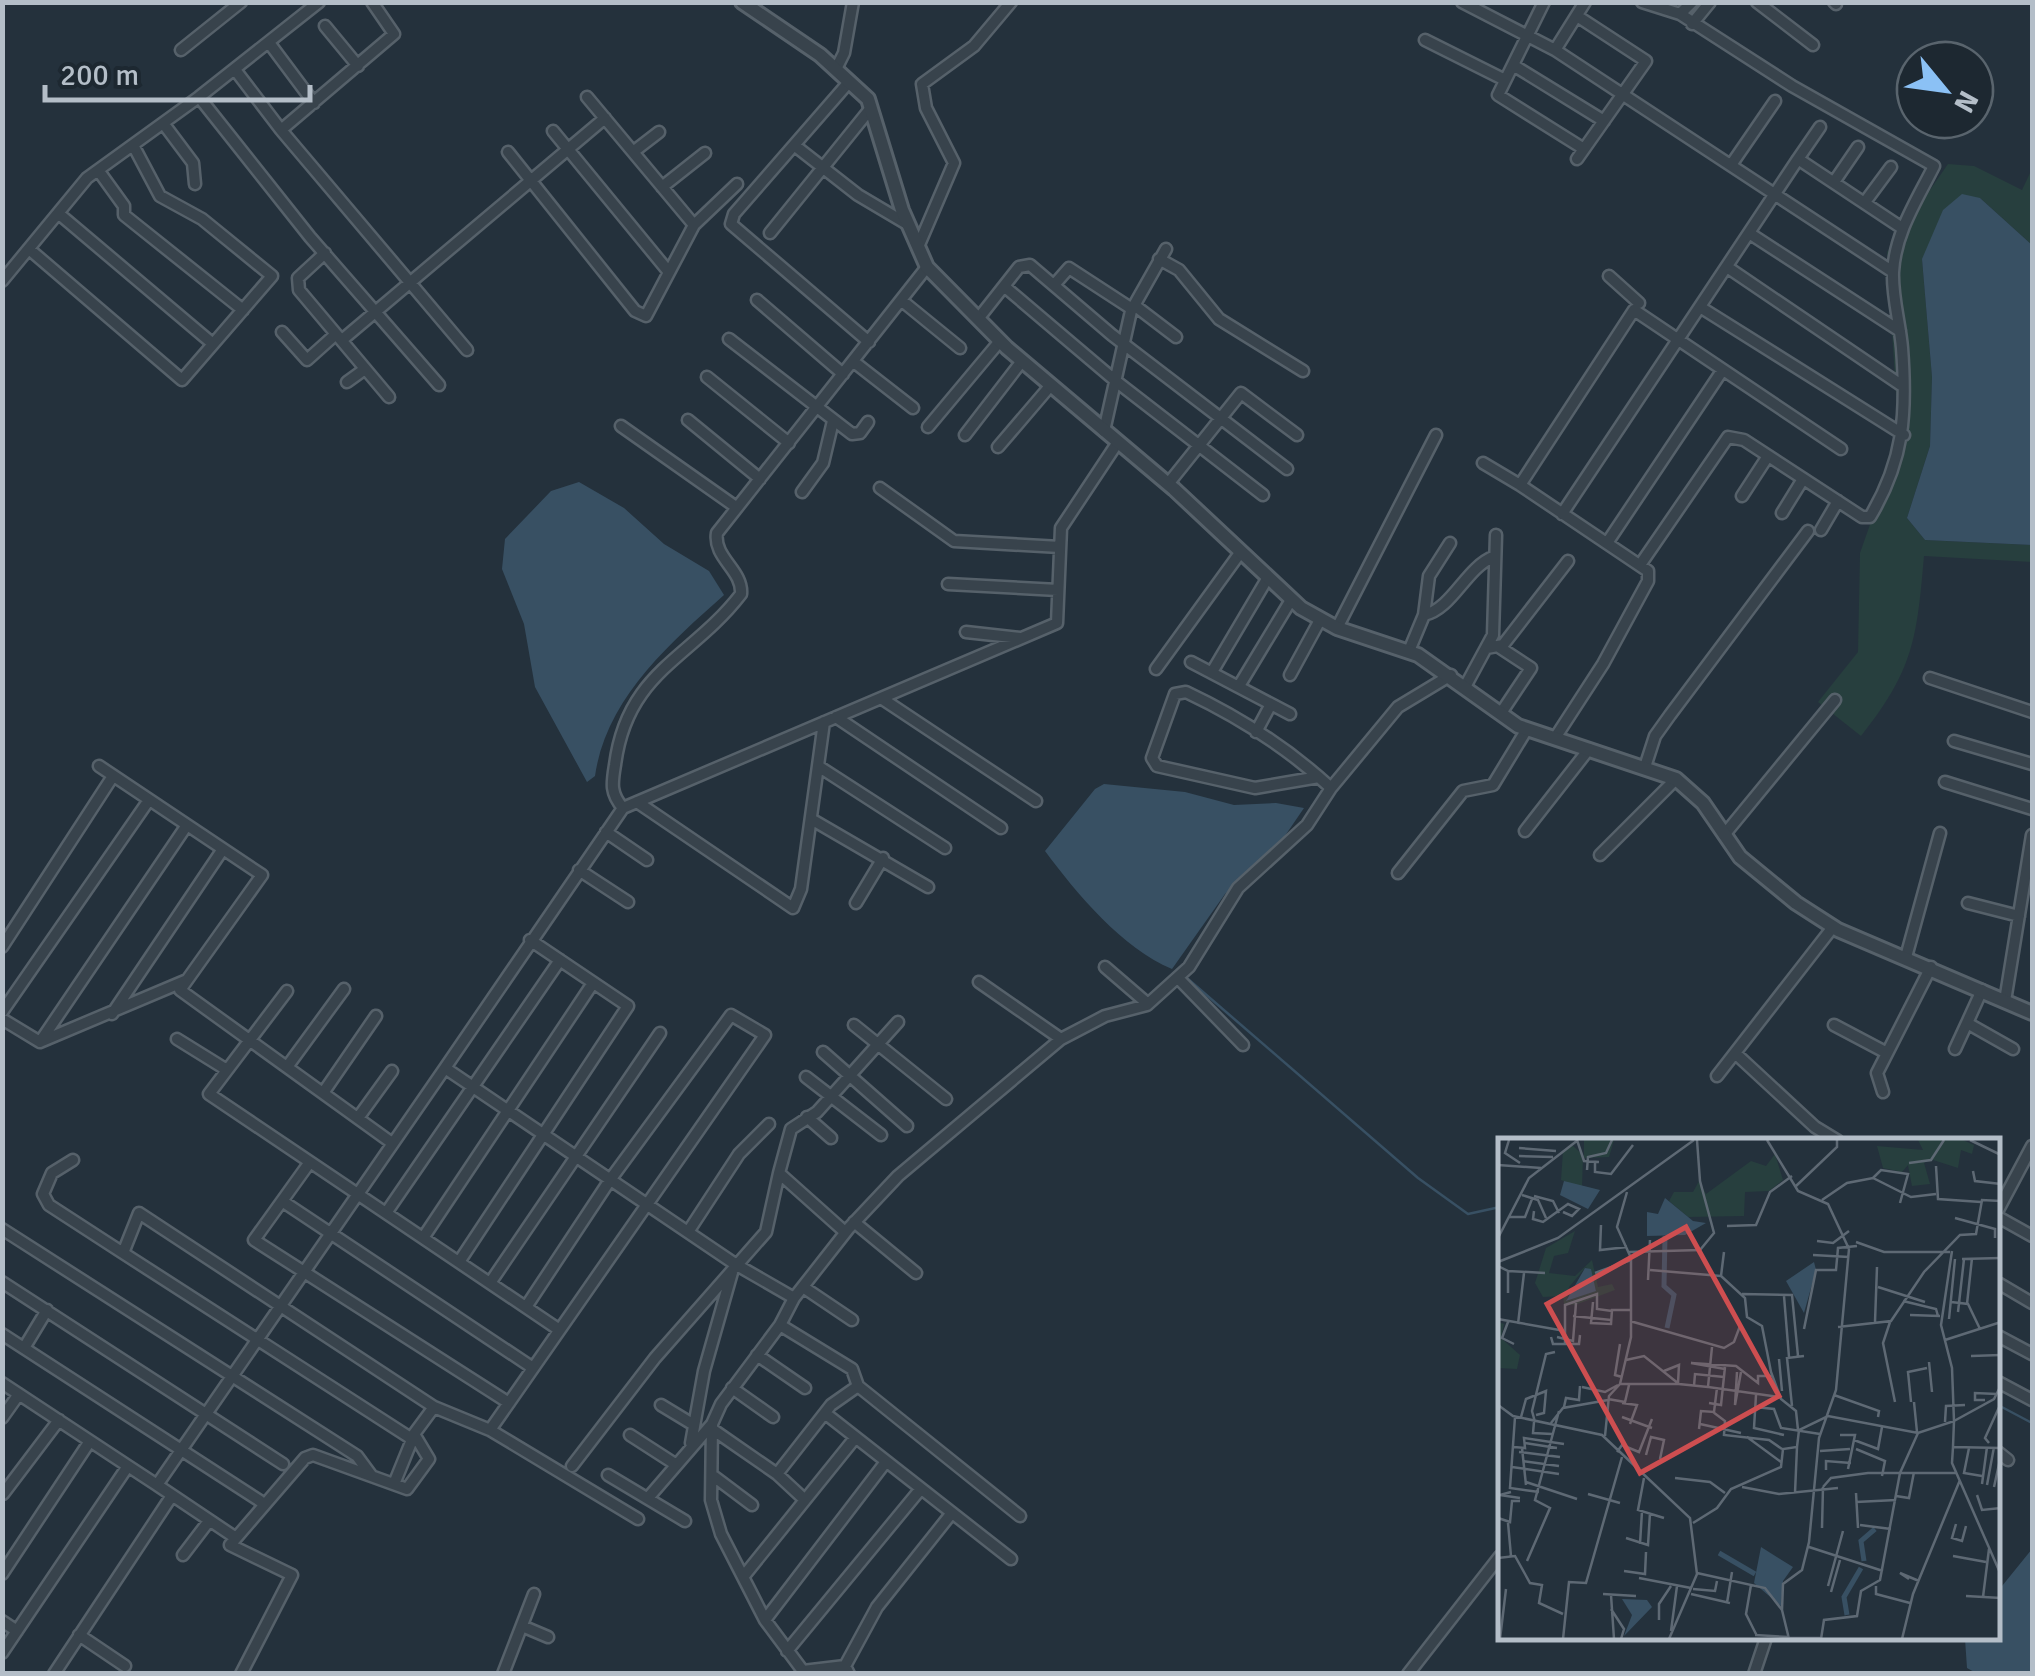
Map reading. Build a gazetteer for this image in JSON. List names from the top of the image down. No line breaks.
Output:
{"scale_bar":"200 m","north":"bottom right"}
